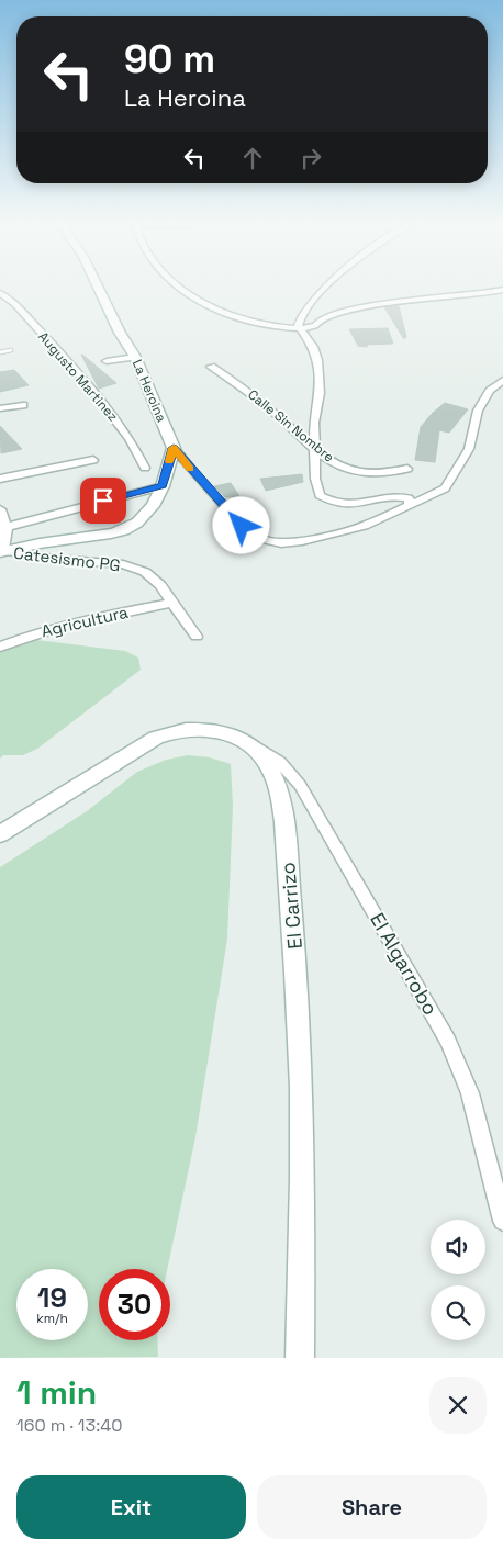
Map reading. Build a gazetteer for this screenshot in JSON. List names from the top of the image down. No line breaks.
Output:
{"streets":{"street":["Augusto Martinez","La Heroina","Calle Sin Nombre","Catesismo PG","Agricultura","El Carrizo","El Algarrobo"]},"crossings":[["Catesismo PG","Agricultura"],["El Carrizo","El Algarrobo"]],"page":{"turn":["90 m","La Heroina"],"speed":"19 km/h","limit":"30","heading":["1 min","160 m · 13:40"],"buttons":["Exit","Share"]}}
